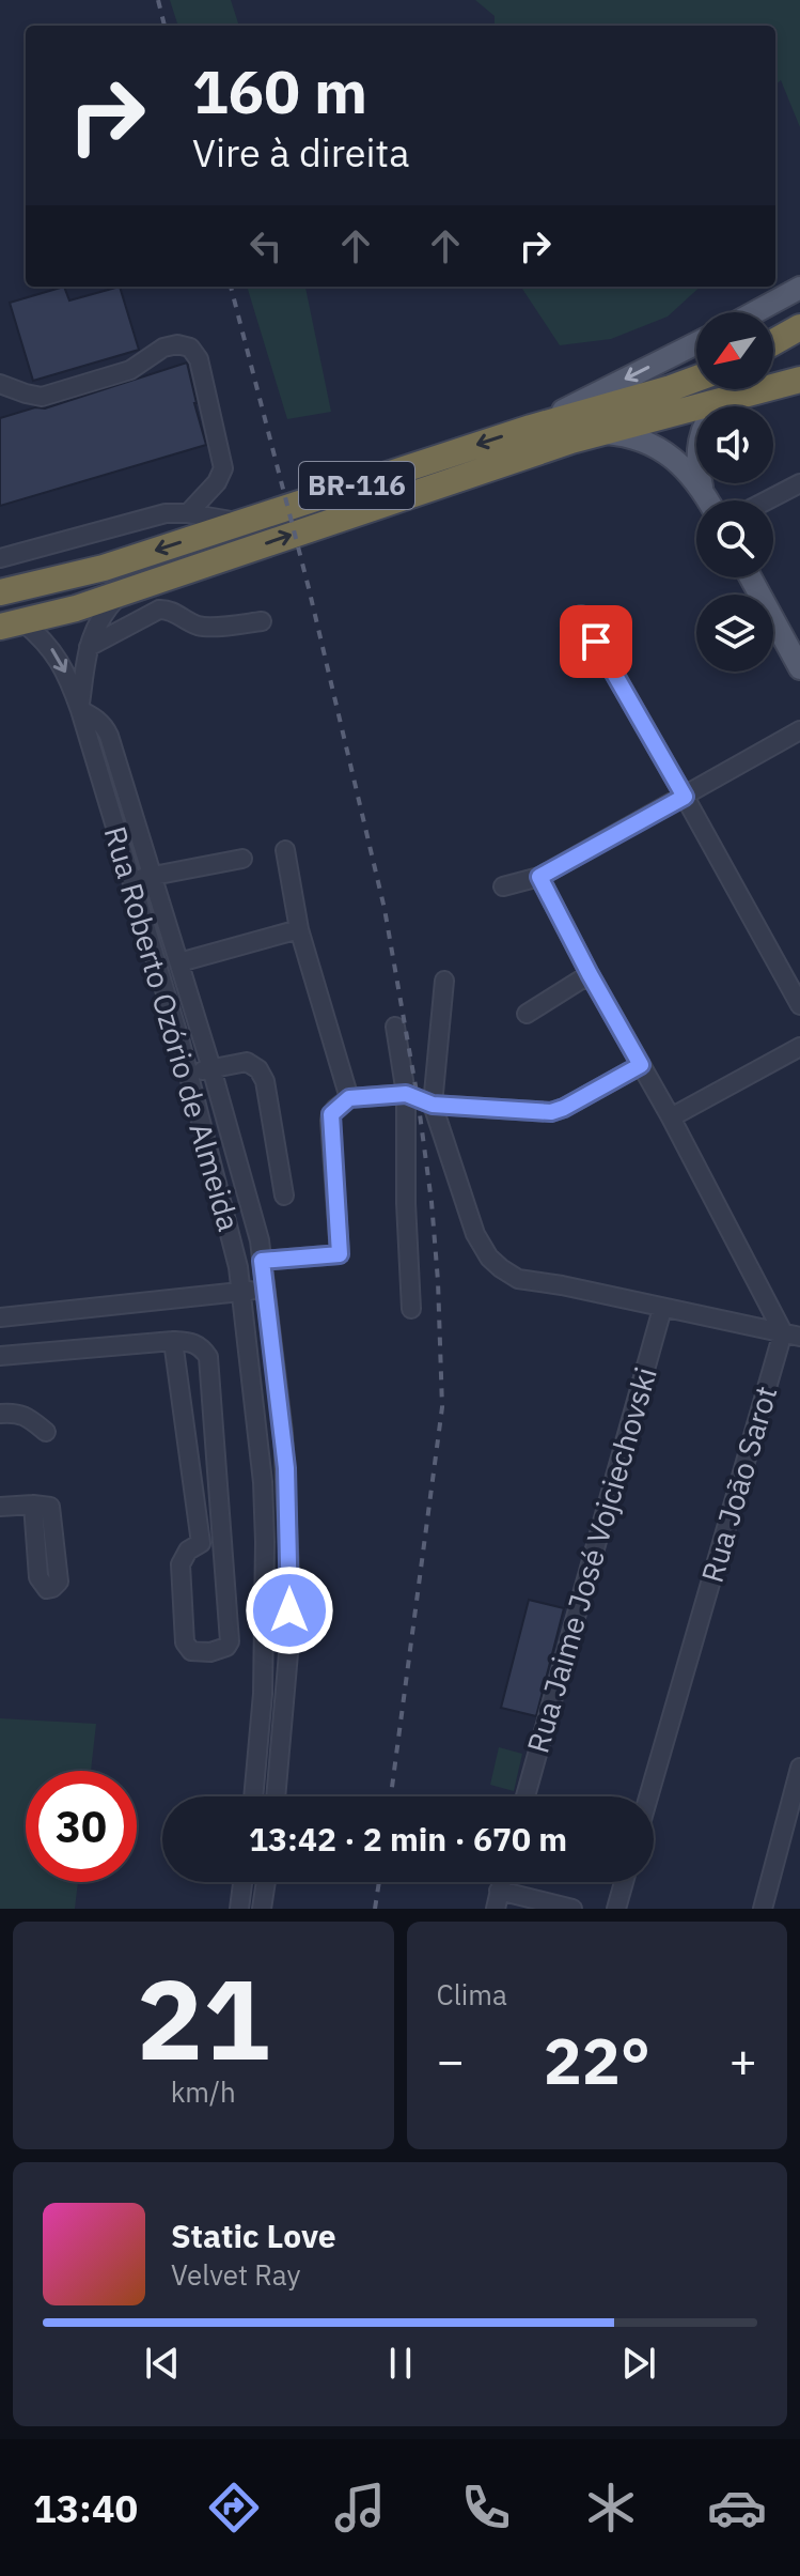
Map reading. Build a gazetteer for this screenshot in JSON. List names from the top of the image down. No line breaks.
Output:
{"streets":{"highway":["BR-116"],"street":["Rua Roberto Ozório de Almeida","Rua João Sarot","Rua Jaime José Vojciechovski"]},"crossings":[["BR-116","Rua Roberto Ozório de Almeida"]],"north":"bottom left","page":{"turn":["160 m","Vire à direita"],"limit":"30","trip":"13:42 · 2 min · 670 m","tile":[["21","km/h"],"Clima"],"heat":["−","22°","+"],"song":["Static Love","Velvet Ray"],"tabs":"13:40"}}
